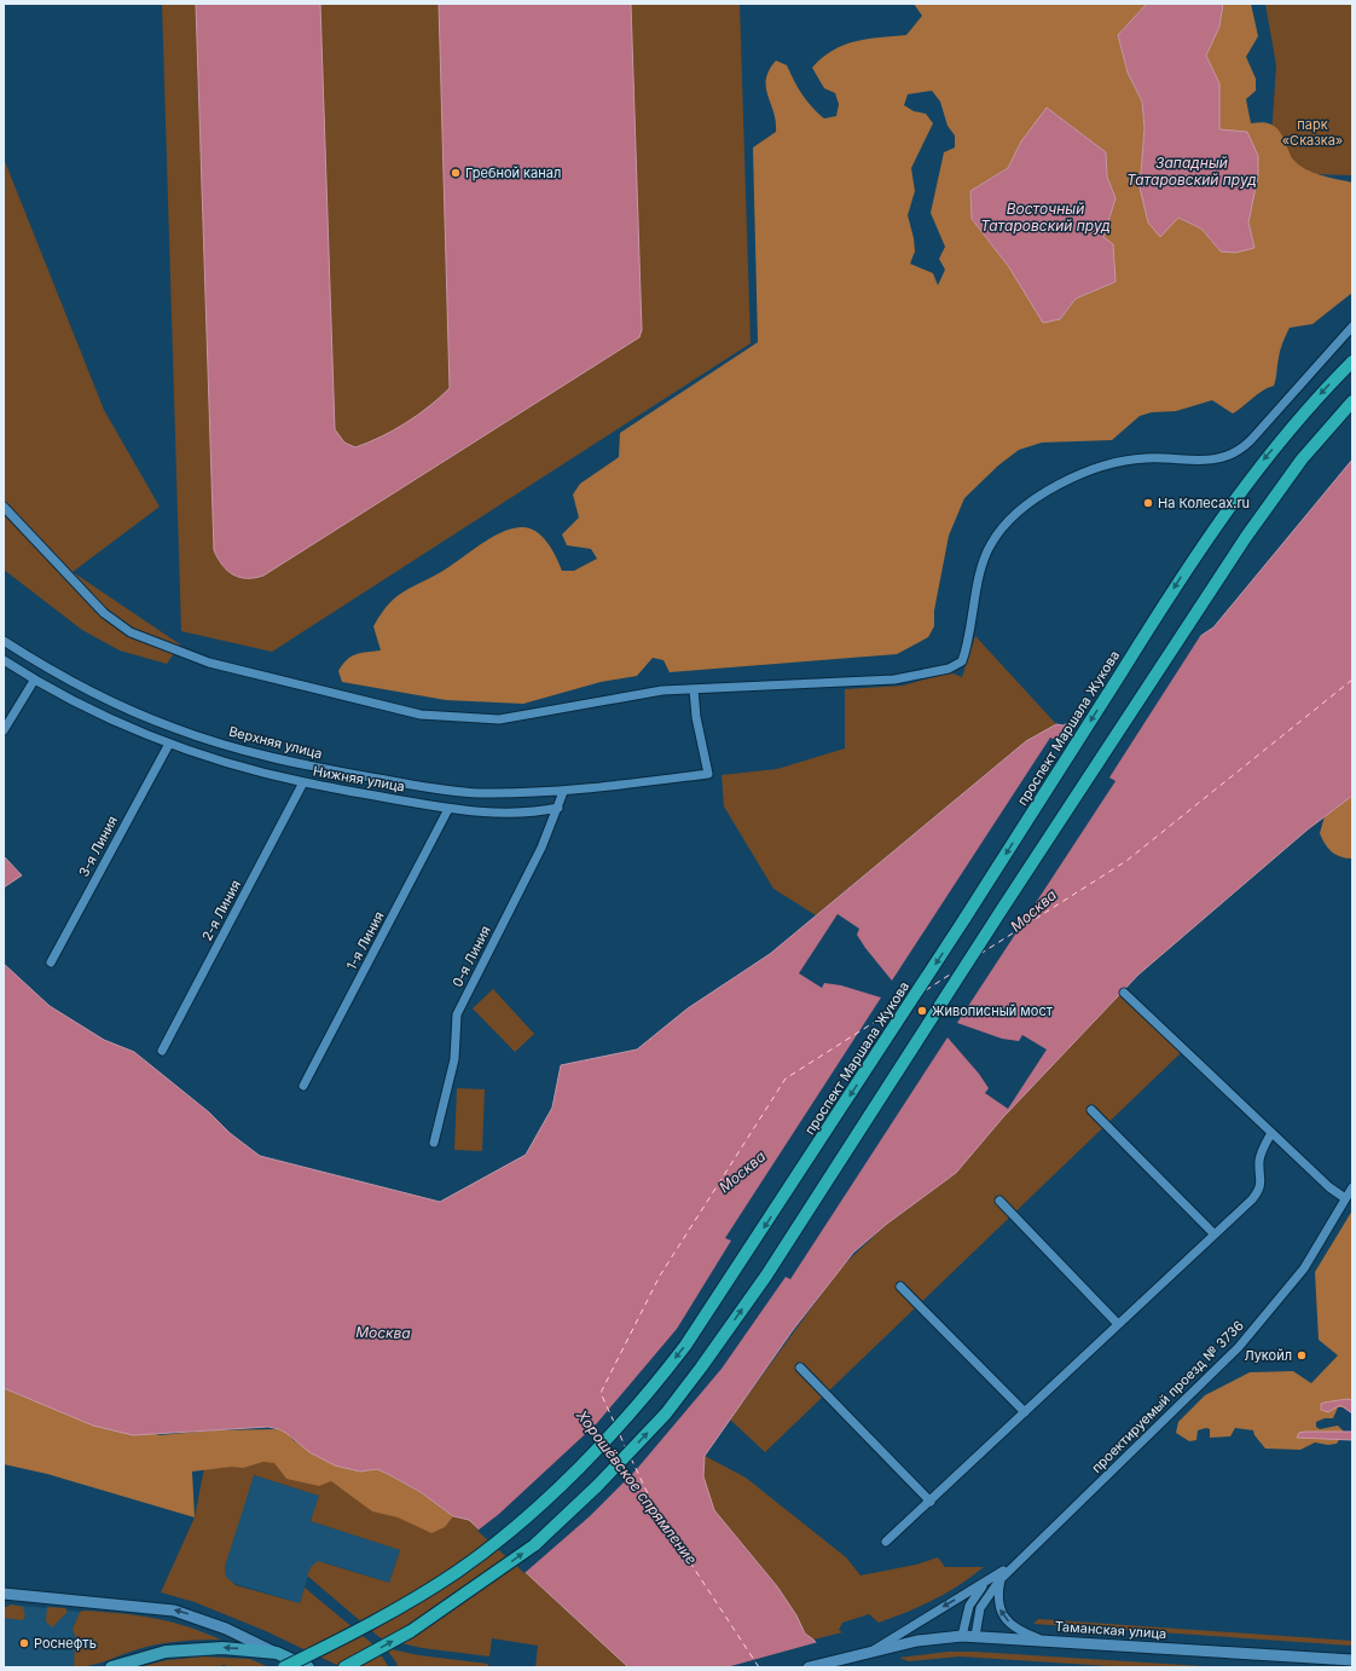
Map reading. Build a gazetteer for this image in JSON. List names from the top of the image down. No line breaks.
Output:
{"streets":{"main road":["проспект Маршала Жукова"],"street":["Верхняя улица","Нижняя улица","3-я Линия","2-я Линия","1-я Линия","0-я Линия","проектируемый проезд № 3736","Таманская улица"]},"crossings":[["Верхняя улица","0-я Линия"],["Нижняя улица","3-я Линия"],["Нижняя улица","2-я Линия"],["Нижняя улица","1-я Линия"],["Нижняя улица","0-я Линия"]],"water":["Западный Татаровский пруд","Восточный Татаровский пруд","Москва","Хорошёвское спрямление"],"parks":["парк «Сказка»"],"places":["Гребной канал","На Колесах.ru","Живописный мост","Лукойл","Роснефть"]}
